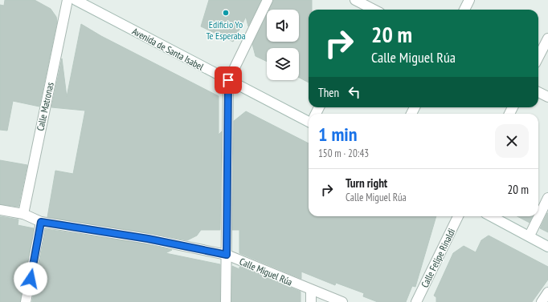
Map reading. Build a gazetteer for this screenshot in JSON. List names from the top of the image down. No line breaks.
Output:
{"streets":{"street":["Avenida de Santa Isabel","Calle Matronas","Calle Felipe Rinaldi","Calle Miguel Rúa"]},"crossings":[["Calle Matronas","Calle Miguel Rúa"]],"places":["Edificio Yo Te Esperaba"],"page":{"turn":["20 m","Calle Miguel Rúa"],"then":"Then","heading":["1 min","150 m · 20:43"],"list":[{"name":"Turn right","note":"Calle Miguel Rúa","value":"20 m"}]}}
